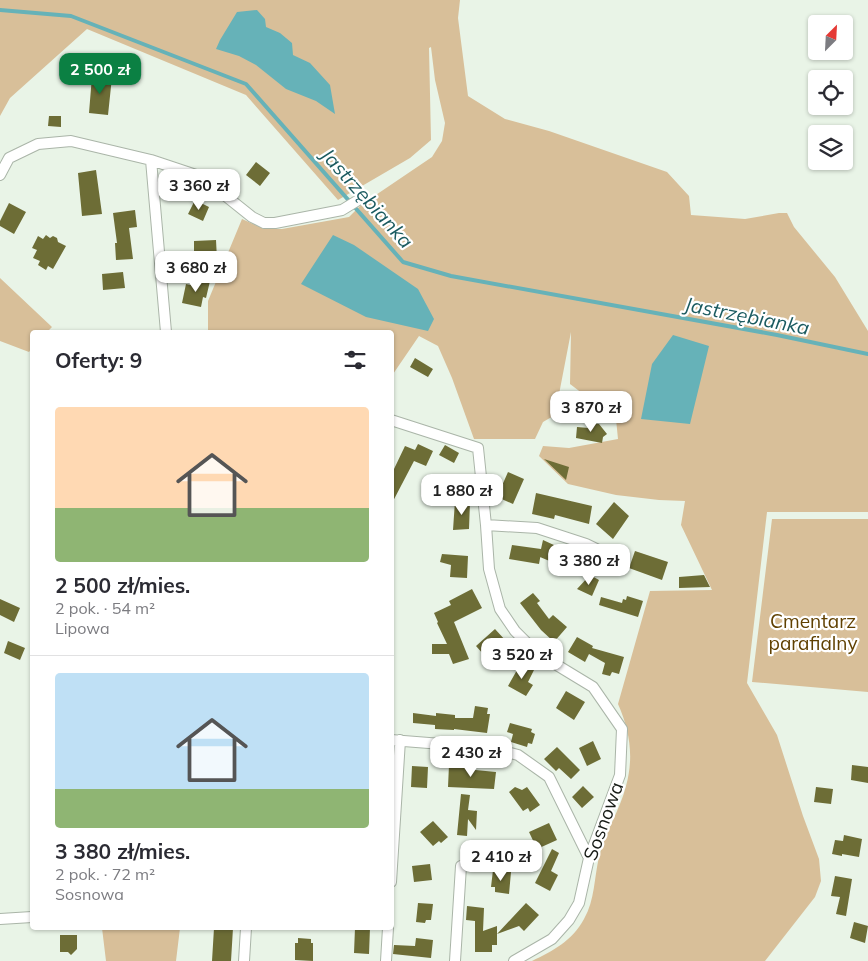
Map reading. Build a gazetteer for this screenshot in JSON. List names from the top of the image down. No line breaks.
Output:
{"streets":{"street":["Sosnowa"]},"water":["Jastrzębianka"],"parks":["Cmentarz parafialny"],"north":"top right","page":{"price":["2 500 zł","3 360 zł","3 680 zł","3 870 zł","1 880 zł","3 380 zł","3 520 zł","2 430 zł","2 410 zł"],"heading":"Oferty: 9","list":[{"name":"2 500 zł/mies.","note":"2 pok. · 54 m² · Lipowa"},{"name":"3 380 zł/mies.","note":"2 pok. · 72 m² · Sosnowa"}]}}
